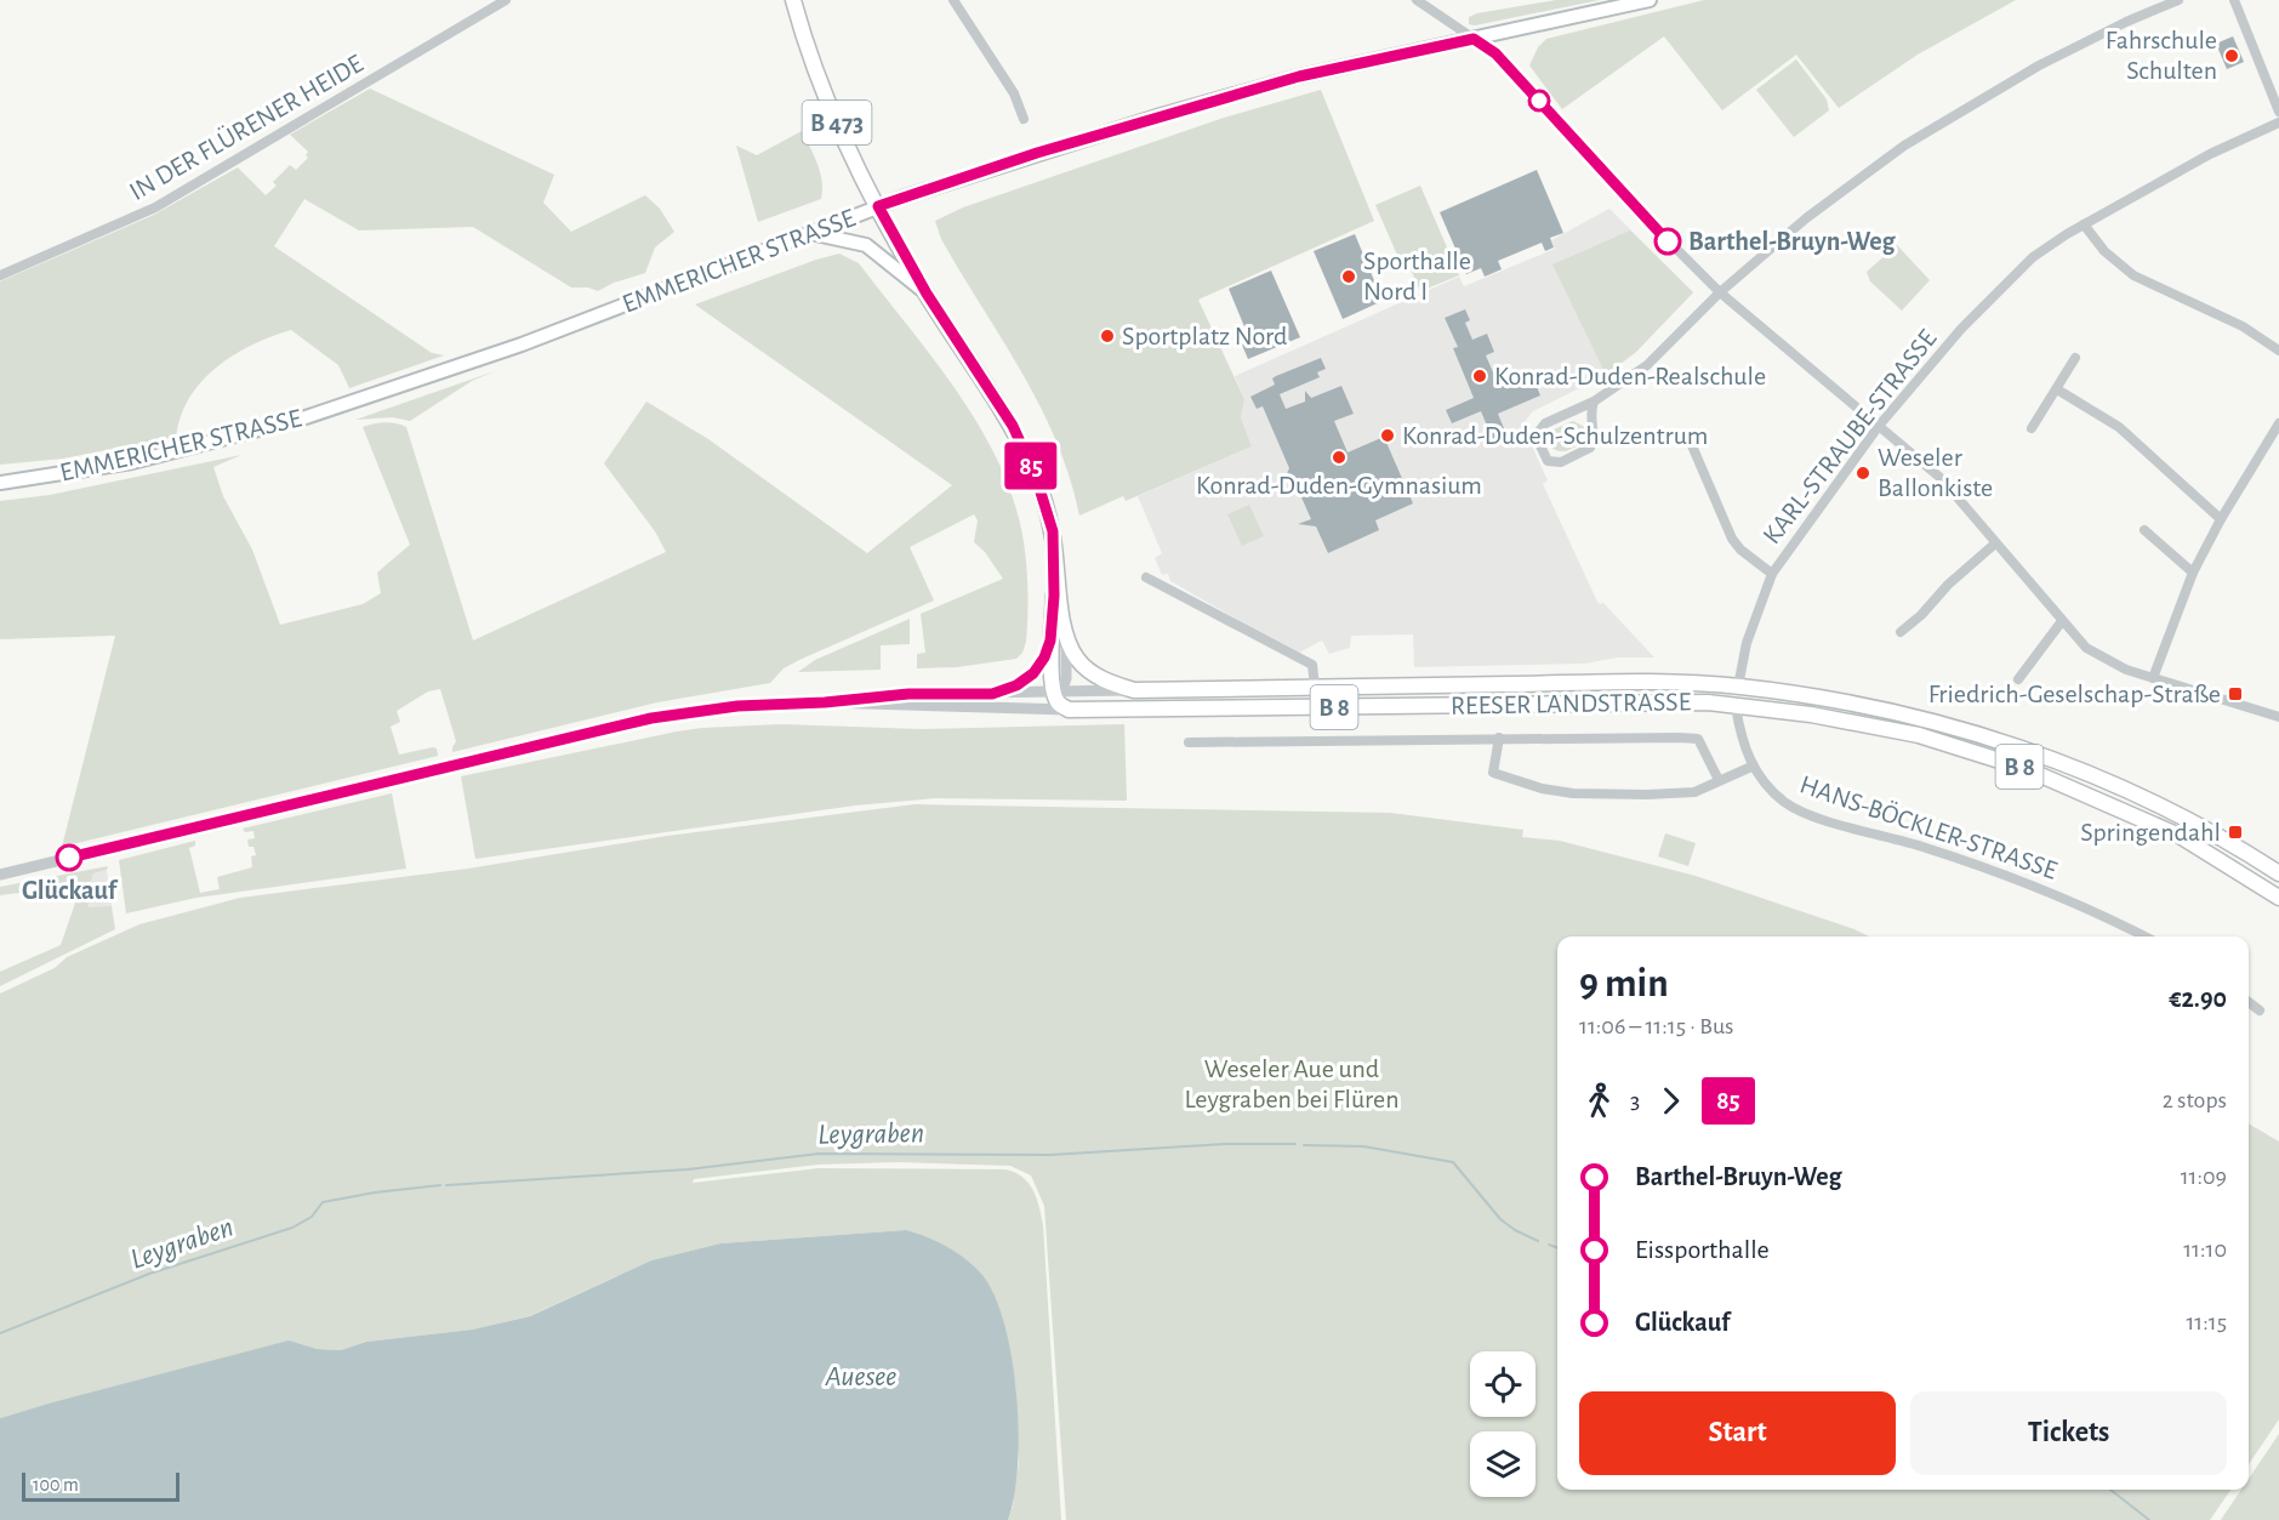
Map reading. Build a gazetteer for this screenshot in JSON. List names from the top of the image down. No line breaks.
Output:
{"streets":{"main road":["B 473","EMMERICHER STRASSE","REESER LANDSTRASSE","B 8"],"street":["IN DER FLÜRENER HEIDE","KARL-STRAUBE-STRASSE","HANS-BÖCKLER-STRASSE"]},"crossings":[["B 473","EMMERICHER STRASSE"],["B 473","B 8"],["EMMERICHER STRASSE","B 8"],["KARL-STRAUBE-STRASSE","REESER LANDSTRASSE"],["REESER LANDSTRASSE","B 8"],["REESER LANDSTRASSE","HANS-BÖCKLER-STRASSE"]],"water":["Leygraben","Auesee"],"parks":["Weseler Aue und Leygraben bei Flüren"],"places":{"other":["Fahrschule Schulten","Barthel-Bruyn-Weg","Sporthalle Nord I","Sportplatz Nord","Konrad-Duden-Realschule","Konrad-Duden-Schulzentrum","Konrad-Duden-Gymnasium","Weseler Ballonkiste","Glückauf"],"transit":["Friedrich-Geselschap-Straße","Springendahl"]},"lines":["bus line 85"],"scale_bar":"100 m","page":{"on_map":"85","heading":["9 min","11:06 – 11:15 · Bus","€2.90"],"legs":["3","85","2 stops"],"list":[{"name":"Barthel-Bruyn-Weg","value":"11:09"},{"name":"Eissporthalle","value":"11:10"},{"name":"Glückauf","value":"11:15"}],"buttons":["Start","Tickets"],"scale":"100 m"}}
